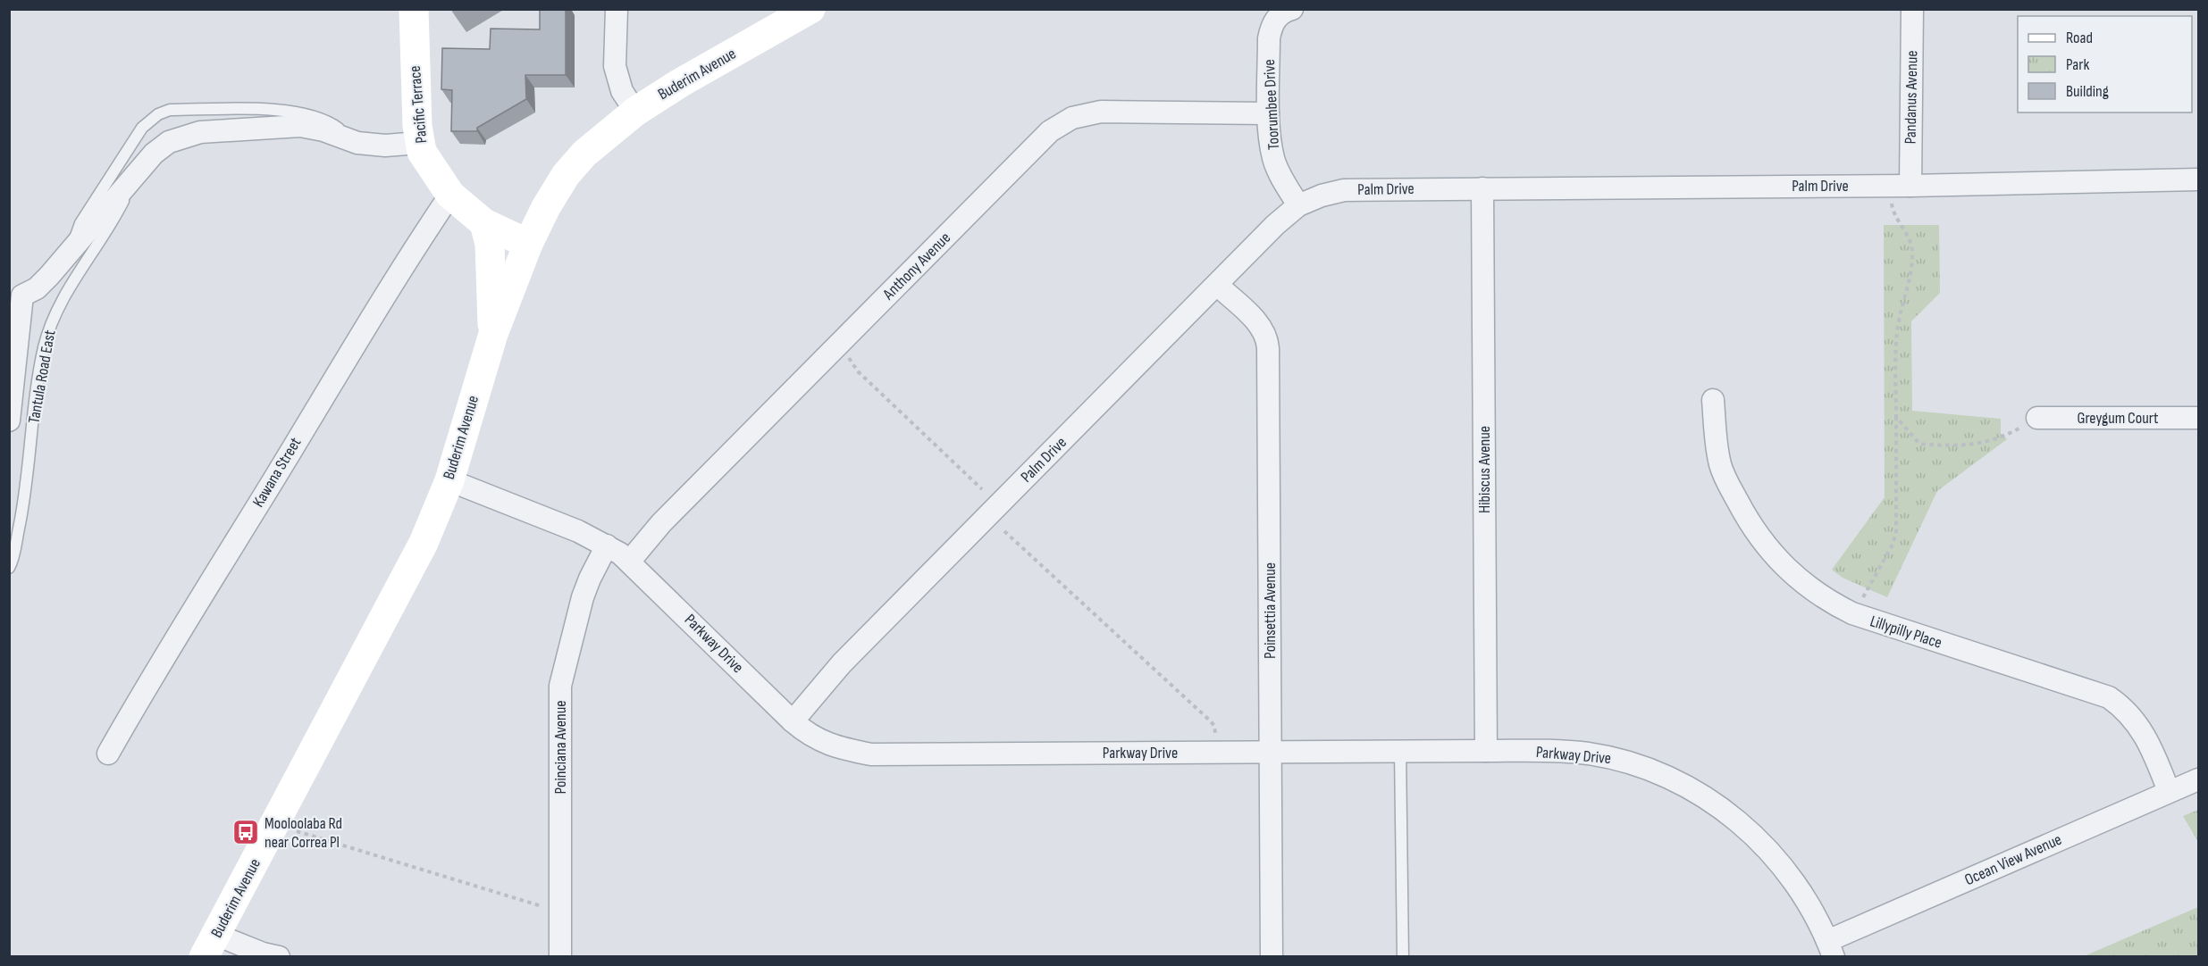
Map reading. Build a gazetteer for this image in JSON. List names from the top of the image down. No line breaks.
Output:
{"streets":{"main road":["Buderim Avenue","Pacific Terrace"],"street":["Pandanus Avenue","Toorumbee Drive","Palm Drive","Anthony Avenue","Tantula Road East","Greygum Court","Hibiscus Avenue","Kawana Street","Poinsettia Avenue","Lillypilly Place","Parkway Drive","Poinciana Avenue","Ocean View Avenue"]},"crossings":[["Buderim Avenue","Pacific Terrace"],["Buderim Avenue","Parkway Drive"],["Pandanus Avenue","Palm Drive"],["Pacific Terrace","Tantula Road East"],["Pacific Terrace","Kawana Street"],["Toorumbee Drive","Palm Drive"],["Toorumbee Drive","Anthony Avenue"],["Palm Drive","Hibiscus Avenue"],["Palm Drive","Poinsettia Avenue"],["Palm Drive","Parkway Drive"],["Anthony Avenue","Parkway Drive"],["Hibiscus Avenue","Parkway Drive"],["Poinsettia Avenue","Parkway Drive"],["Lillypilly Place","Ocean View Avenue"],["Parkway Drive","Poinciana Avenue"],["Parkway Drive","Ocean View Avenue"]],"places":{"bus stop":["Mooloolaba Rd near Correa Pl"]},"legend":["Road","Park","Building"]}
